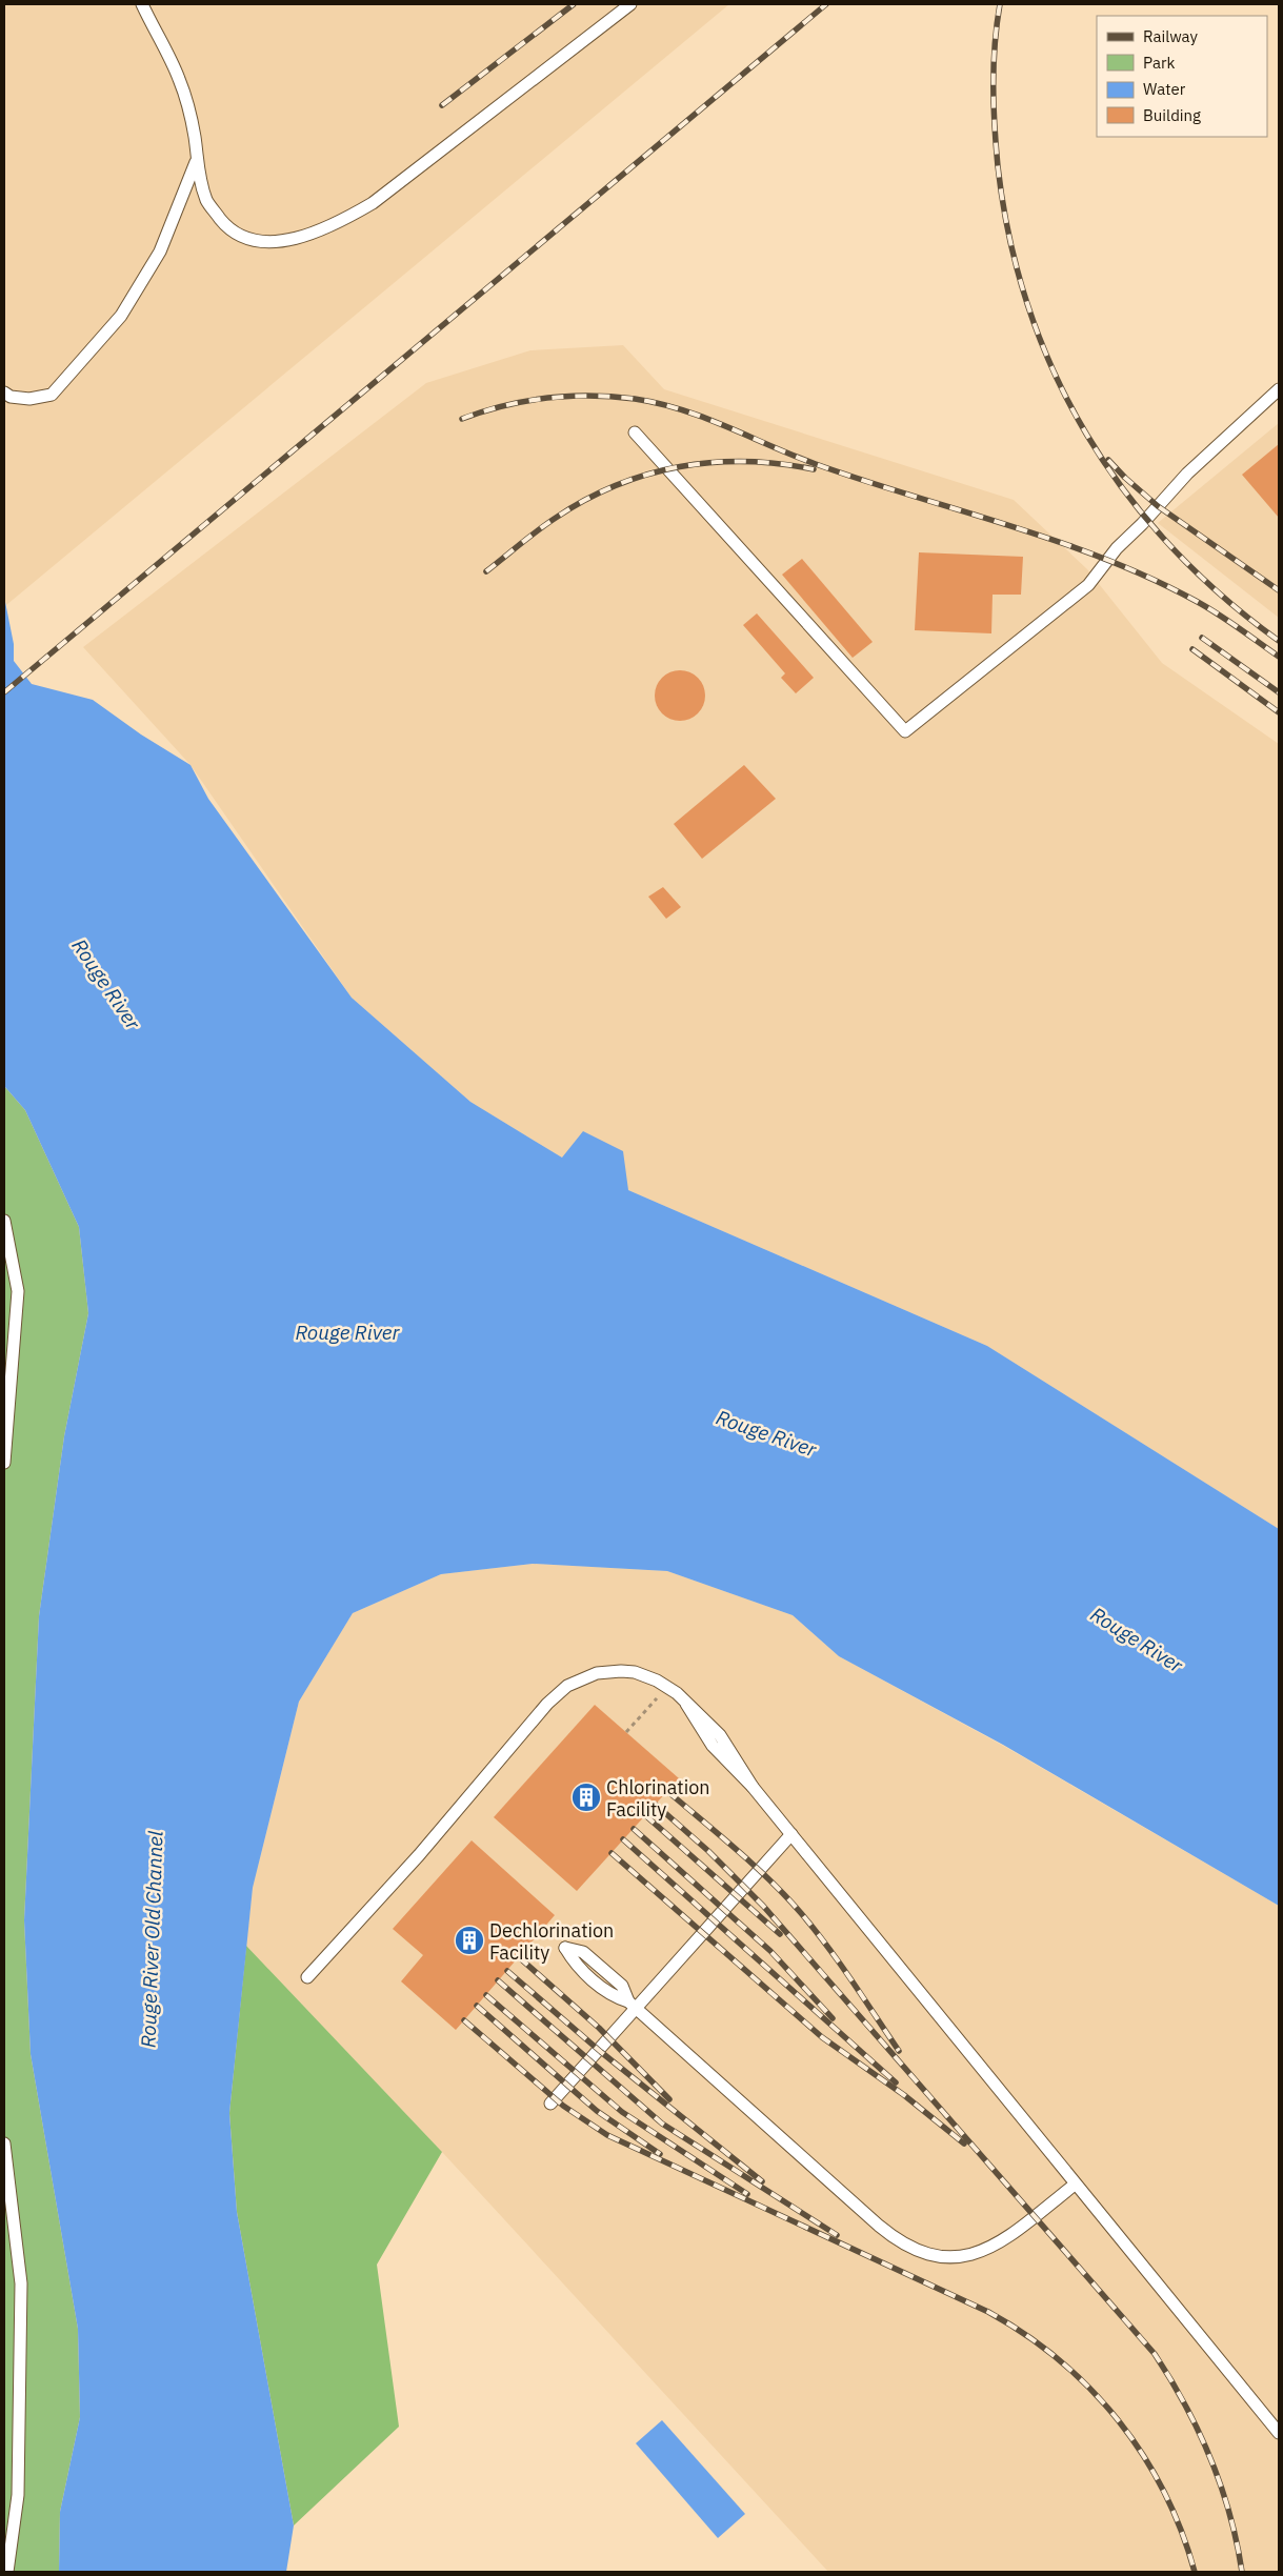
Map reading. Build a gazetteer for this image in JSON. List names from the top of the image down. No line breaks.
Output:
{"water":["Rouge River","Rouge River Old Channel"],"places":{"building":["Chlorination Facility","Dechlorination Facility"]},"legend":["Railway","Park","Water","Building"]}
